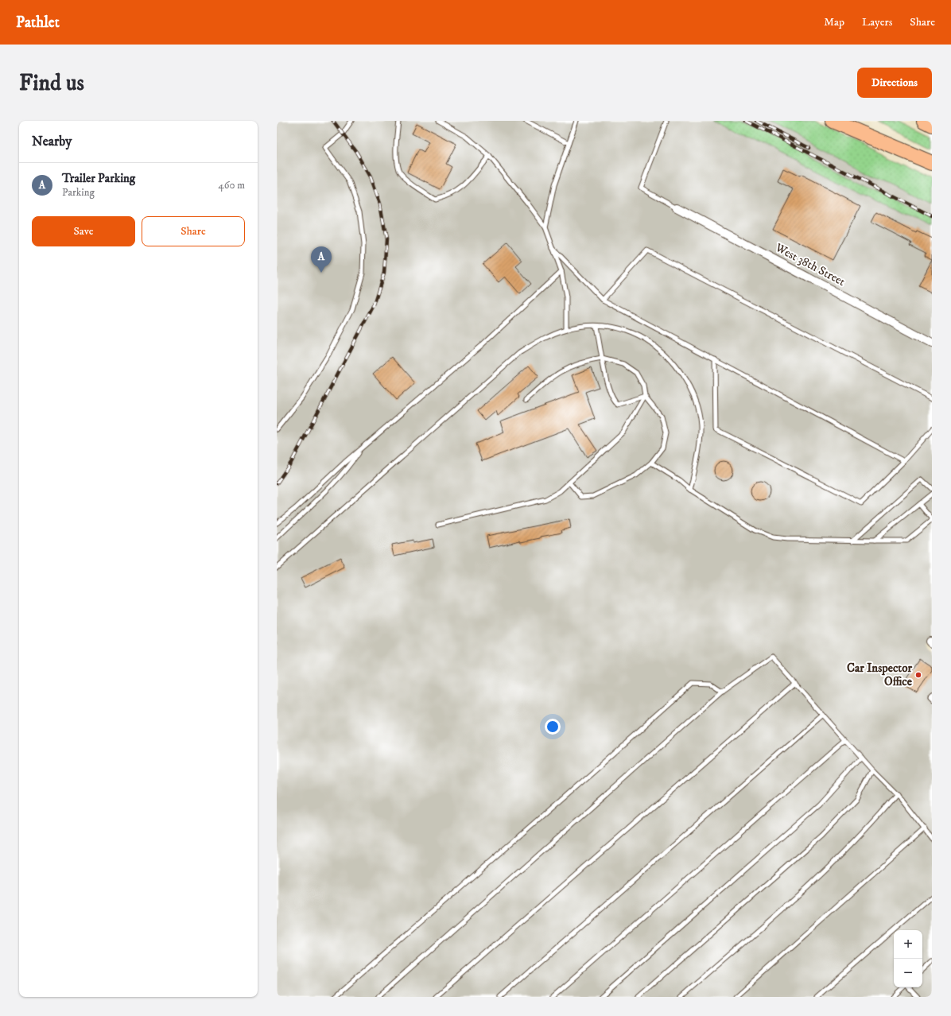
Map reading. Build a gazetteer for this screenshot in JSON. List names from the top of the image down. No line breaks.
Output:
{"streets":{"street":["West 38th Street"]},"places":["Car Inspector Office"],"page":{"header":"Pathlet","nav":["Map","Layers","Share"],"buttons":["Directions",["Save","Share"]],"title":"Find us","heading":"Nearby","list":[{"mark":"A","name":"Trailer Parking","note":"Parking","value":"460 m"}],"pins":"A","map_buttons":["+","−"]}}
